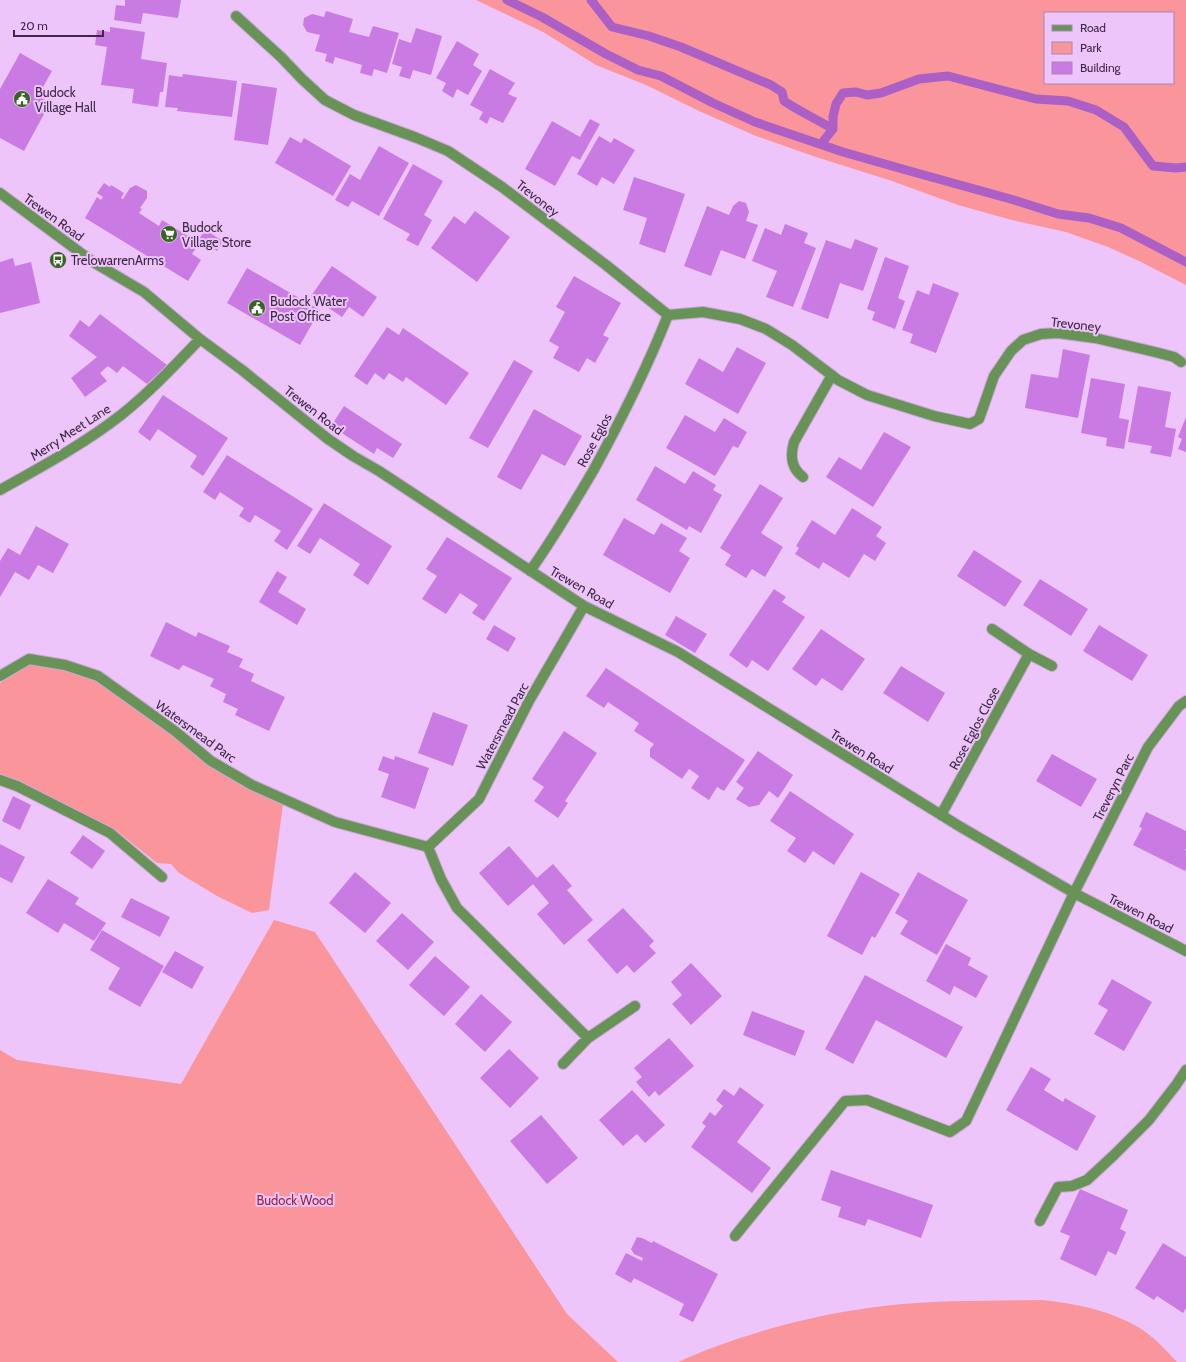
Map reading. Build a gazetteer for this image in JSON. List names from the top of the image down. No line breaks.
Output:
{"streets":{"street":["Trevoney","Trewen Road","Merry Meet Lane","Rose Eglos","Watersmead Parc","Rose Eglos Close","Treveryn Parc"]},"crossings":[["Trevoney","Rose Eglos"],["Trewen Road","Merry Meet Lane"],["Trewen Road","Rose Eglos"],["Trewen Road","Watersmead Parc"],["Trewen Road","Rose Eglos Close"],["Trewen Road","Treveryn Parc"]],"parks":["Budock Wood"],"places":{"public building":["Budock Village Hall","Budock Water Post Office"],"supermarket":["Budock Village Store"],"bus stop":["TrelowarrenArms"]},"legend":["Road","Park","Building"],"scale_bar":"20 m"}
